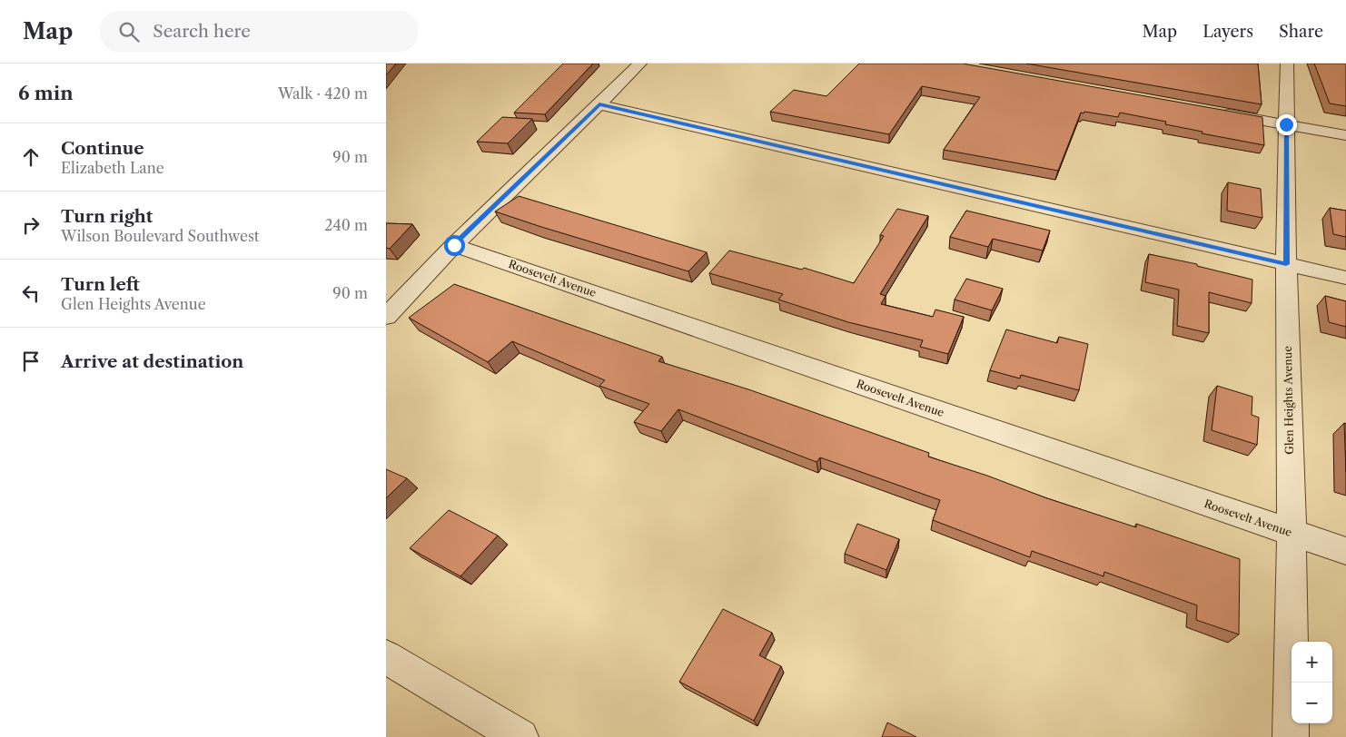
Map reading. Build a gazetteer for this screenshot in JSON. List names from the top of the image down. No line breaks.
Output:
{"streets":{"street":["Roosevelt Avenue","Glen Heights Avenue"]},"crossings":[["Roosevelt Avenue","Glen Heights Avenue"]],"page":{"header":"Map","search":"Search here","nav":["Map","Layers","Share"],"heading":["6 min","Walk · 420 m"],"list":[["Continue","Elizabeth Lane","90 m"],["Turn right","Wilson Boulevard Southwest","240 m"],["Turn left","Glen Heights Avenue","90 m"],"Arrive at destination"],"map_buttons":["+","−"]}}
